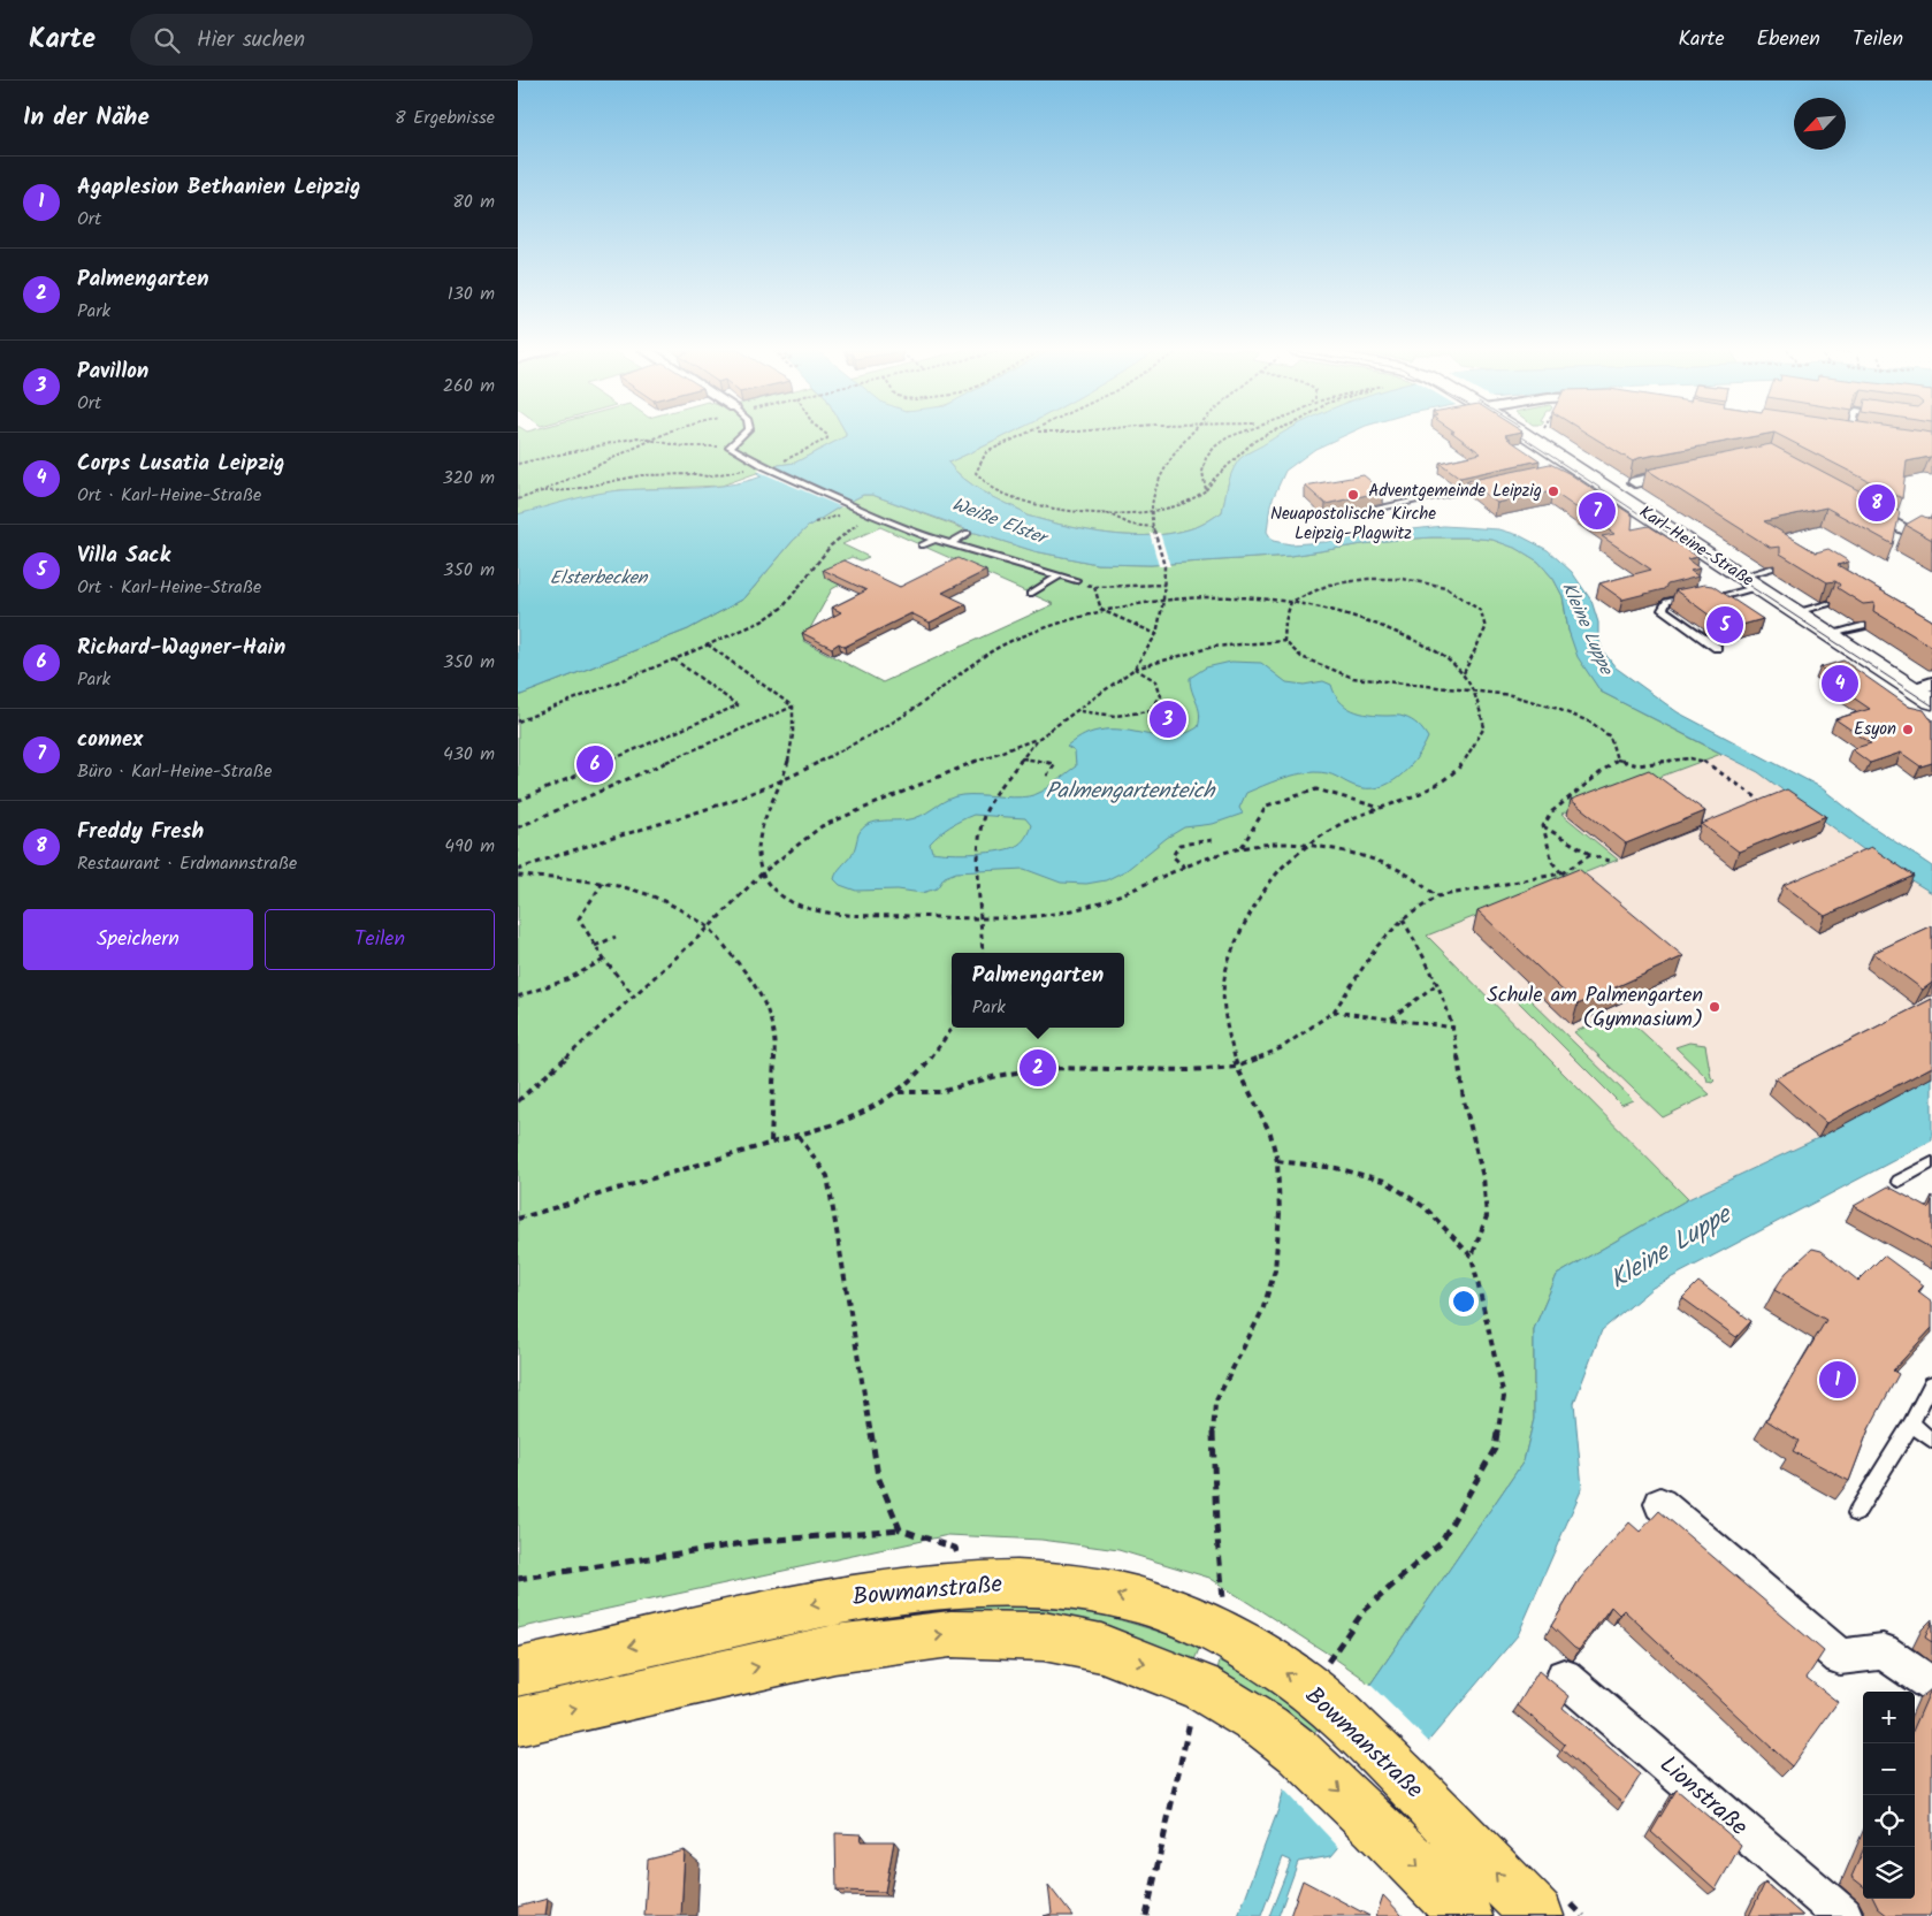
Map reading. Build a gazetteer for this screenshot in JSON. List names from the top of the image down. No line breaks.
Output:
{"streets":{"main road":["Karl-Heine-Straße","Bowmanstraße"],"street":["Lionstraße"]},"water":["Weiße Elster","Elsterbecken","Kleine Luppe","Palmengartenteich"],"places":["Adventgemeinde Leipzig","Neuapostolische Kirche Leipzig-Plagwitz","Esyon","Schule am Palmengarten (Gymnasium)"],"north":"bottom left","page":{"header":"Karte","search":"Hier suchen","nav":["Karte","Ebenen","Teilen"],"heading":["In der Nähe","8 Ergebnisse"],"list":[{"mark":"1","name":"Agaplesion Bethanien Leipzig","note":"Ort","value":"80 m"},{"mark":"2","name":"Palmengarten","note":"Park","value":"130 m"},{"mark":"3","name":"Pavillon","note":"Ort","value":"260 m"},{"mark":"4","name":"Corps Lusatia Leipzig","note":"Ort · Karl-Heine-Straße","value":"320 m"},{"mark":"5","name":"Villa Sack","note":"Ort · Karl-Heine-Straße","value":"350 m"},{"mark":"6","name":"Richard-Wagner-Hain","note":"Park","value":"350 m"},{"mark":"7","name":"connex","note":"Büro · Karl-Heine-Straße","value":"430 m"},{"mark":"8","name":"Freddy Fresh","note":"Restaurant · Erdmannstraße","value":"490 m"}],"pins":["8","7","5","4","3","6","2","1"],"buttons":["Speichern","Teilen"],"popup":["Palmengarten","Park"],"map_buttons":["+","−"]}}
